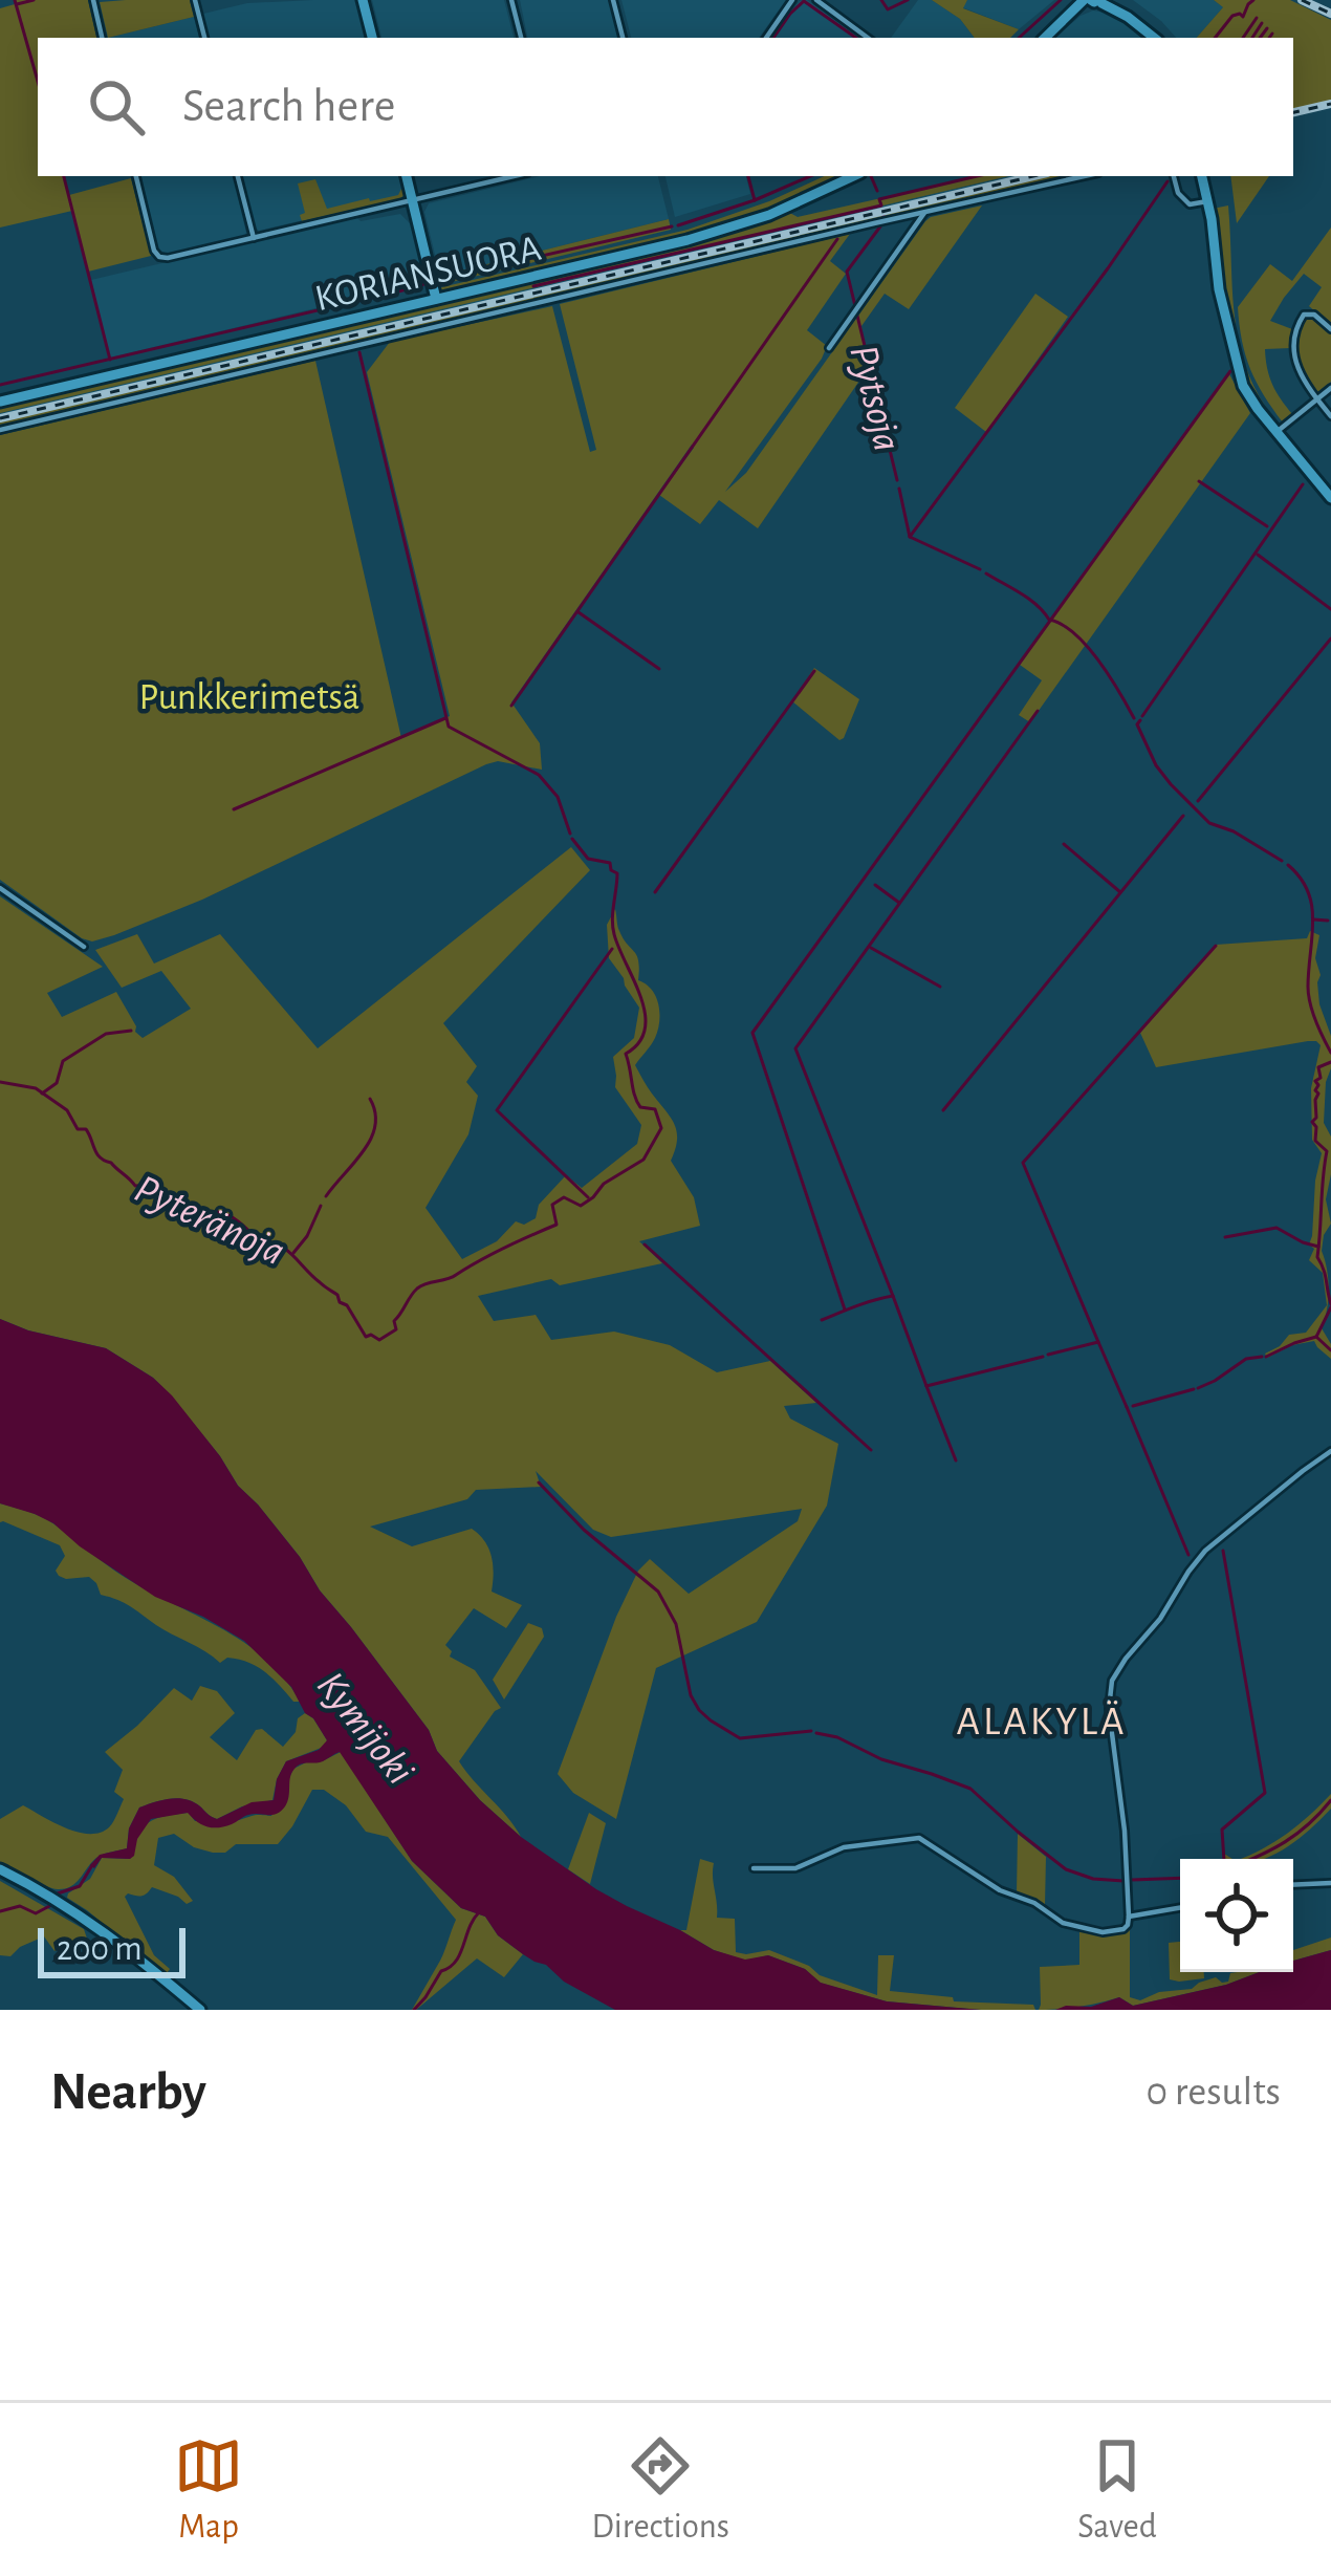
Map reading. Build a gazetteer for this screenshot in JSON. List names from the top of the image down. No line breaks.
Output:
{"streets":{"main road":["KORIANSUORA"]},"districts":["ALAKYLÄ"],"water":["Pytsoja","Pyteränoja","Kymijoki"],"parks":["Punkkerimetsä"],"scale_bar":"200 m","page":{"search":"Search here","scale":"200 m","heading":["Nearby","0 results"],"nav":["Map","Directions","Saved"]}}
